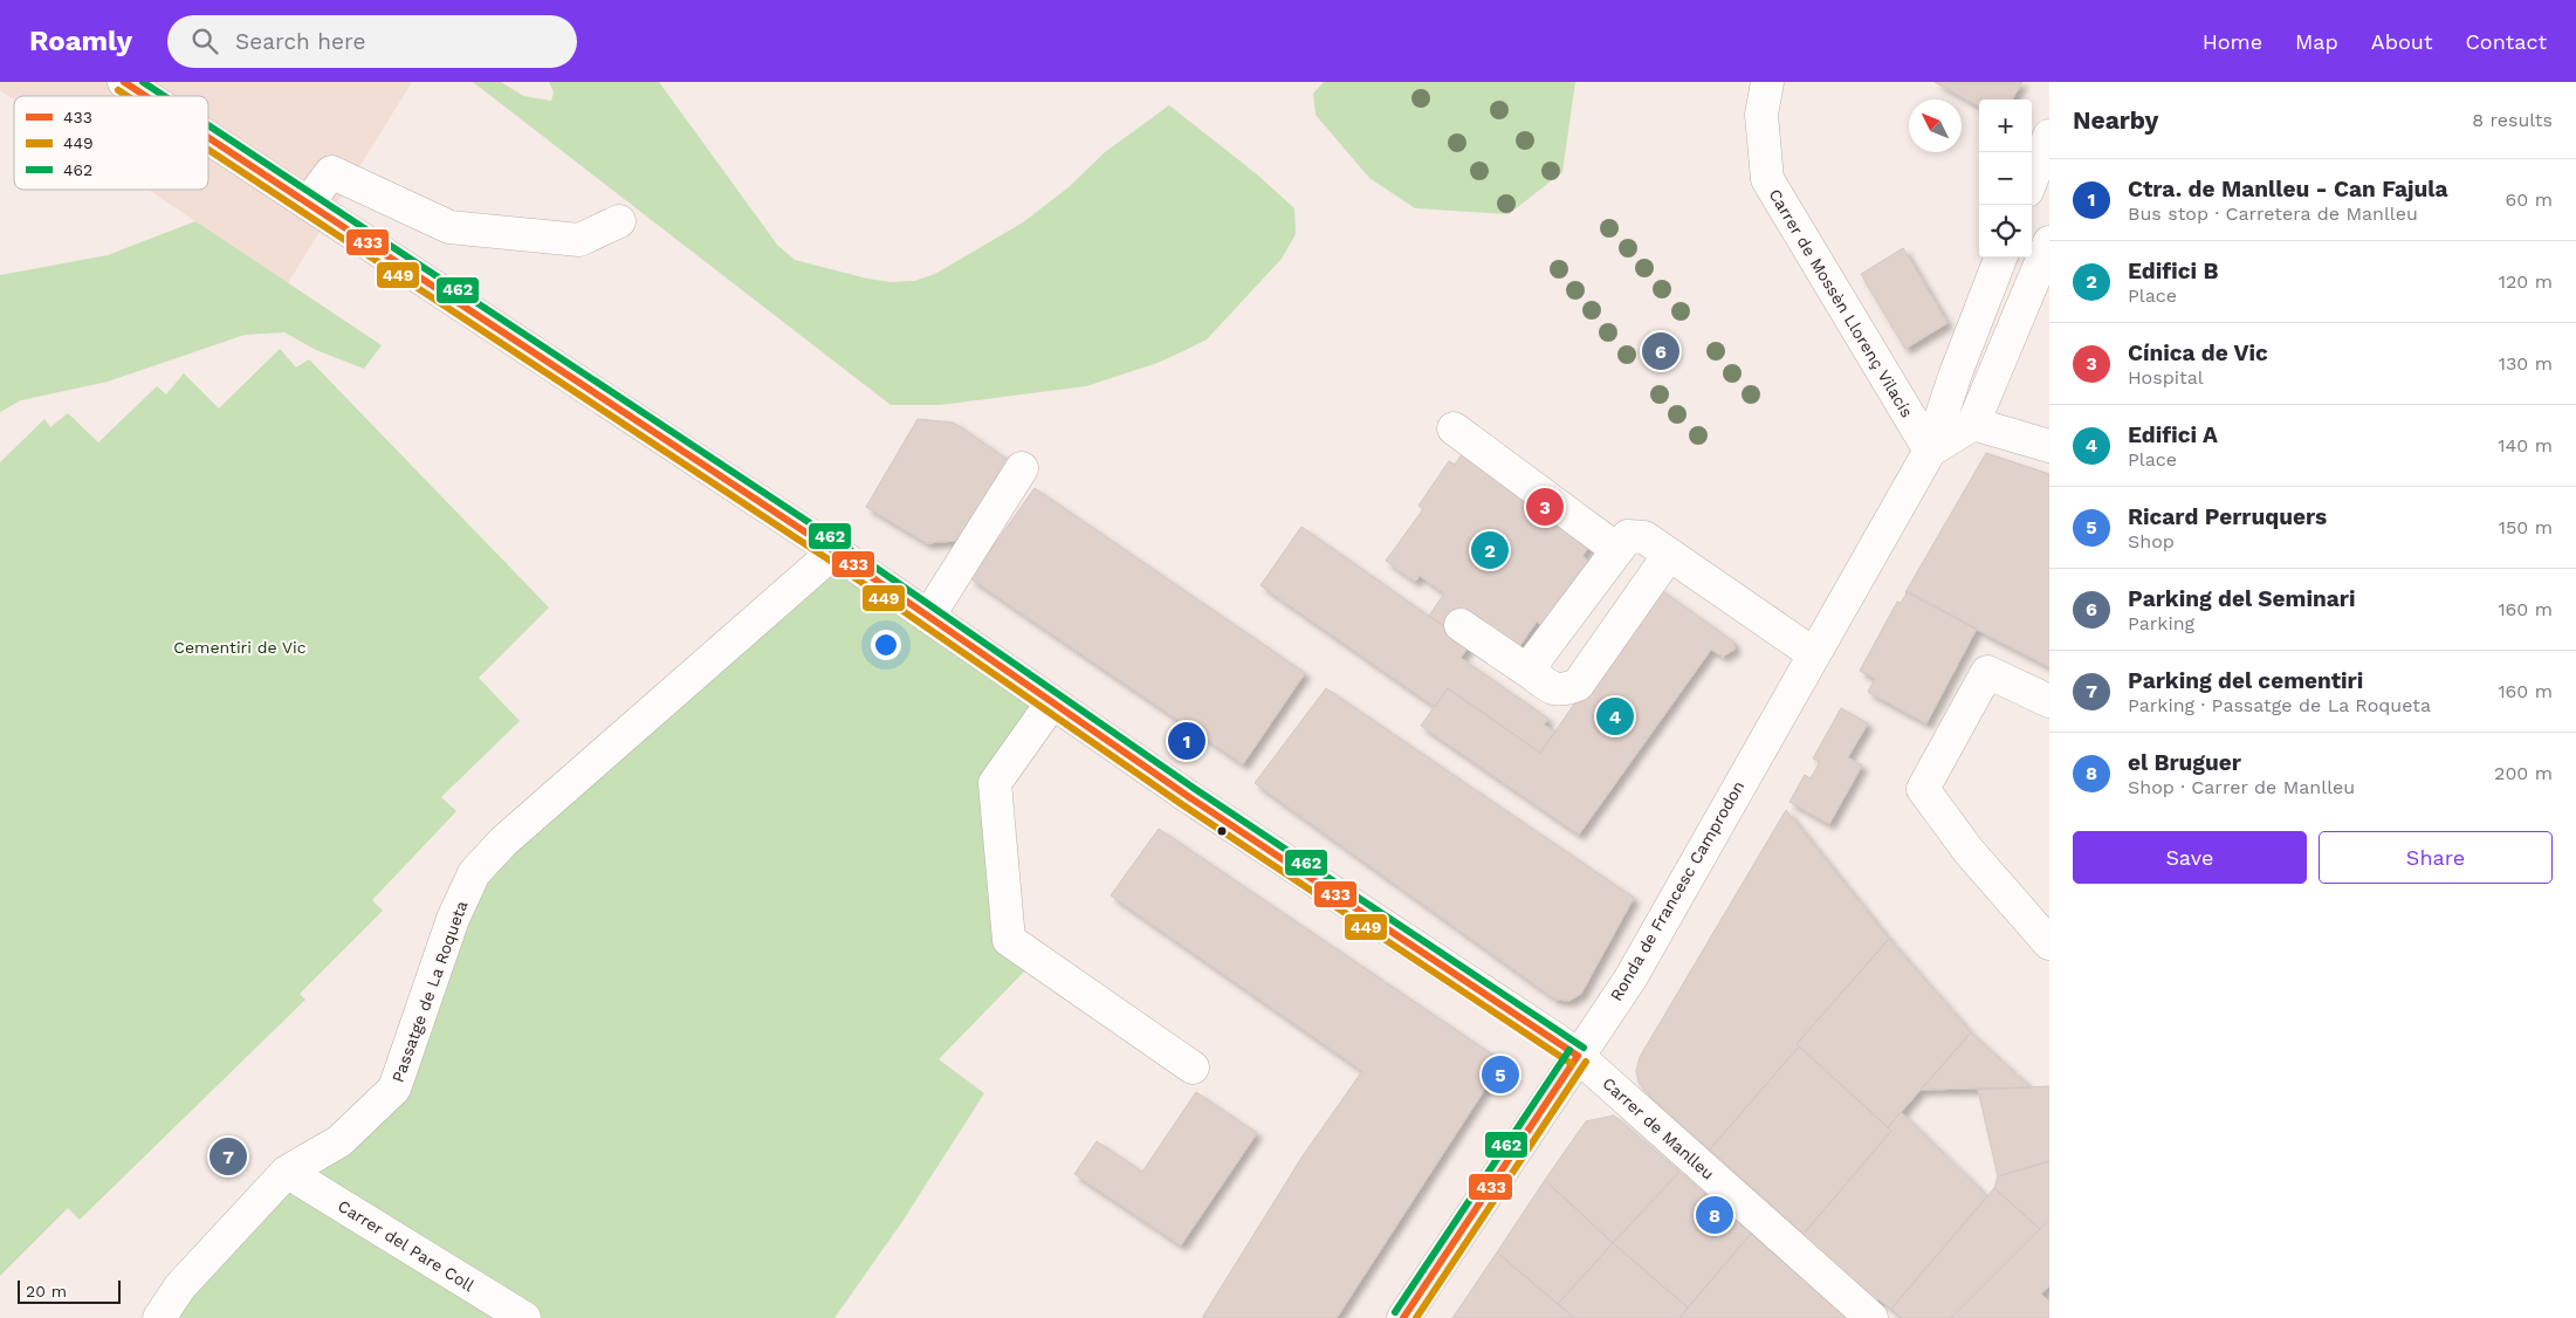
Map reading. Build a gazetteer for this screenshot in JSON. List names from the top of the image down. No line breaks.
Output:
{"streets":{"street":["Carrer de Mossèn Llorenç Vilacís","Ronda de Francesc Camprodon","Passatge de La Roqueta","Carrer de Manlleu","Carrer del Pare Coll"]},"crossings":[["Carrer de Mossèn Llorenç Vilacís","Ronda de Francesc Camprodon"],["Ronda de Francesc Camprodon","Carrer de Manlleu"],["Passatge de La Roqueta","Carrer de Manlleu"],["Passatge de La Roqueta","Carrer del Pare Coll"]],"parks":["Cementiri de Vic"],"lines":["transit line 433","transit line 462","transit line 449"],"legend":["433","449","462"],"scale_bar":"20 m","north":"top left","page":{"header":"Roamly","search":"Search here","nav":["Home","Map","About","Contact"],"heading":["Nearby","8 results"],"map_buttons":["+","−"],"list":[{"mark":"1","name":"Ctra. de Manlleu - Can Fajula","note":"Bus stop · Carretera de Manlleu","value":"60 m"},{"mark":"2","name":"Edifici B","note":"Place","value":"120 m"},{"mark":"3","name":"Cínica de Vic","note":"Hospital","value":"130 m"},{"mark":"4","name":"Edifici A","note":"Place","value":"140 m"},{"mark":"5","name":"Ricard Perruquers","note":"Shop","value":"150 m"},{"mark":"6","name":"Parking del Seminari","note":"Parking","value":"160 m"},{"mark":"7","name":"Parking del cementiri","note":"Parking · Passatge de La Roqueta","value":"160 m"},{"mark":"8","name":"el Bruguer","note":"Shop · Carrer de Manlleu","value":"200 m"}],"pins":["6","3","2","4","1","5","7","8"],"buttons":["Save","Share"],"scale":"20 m"}}
